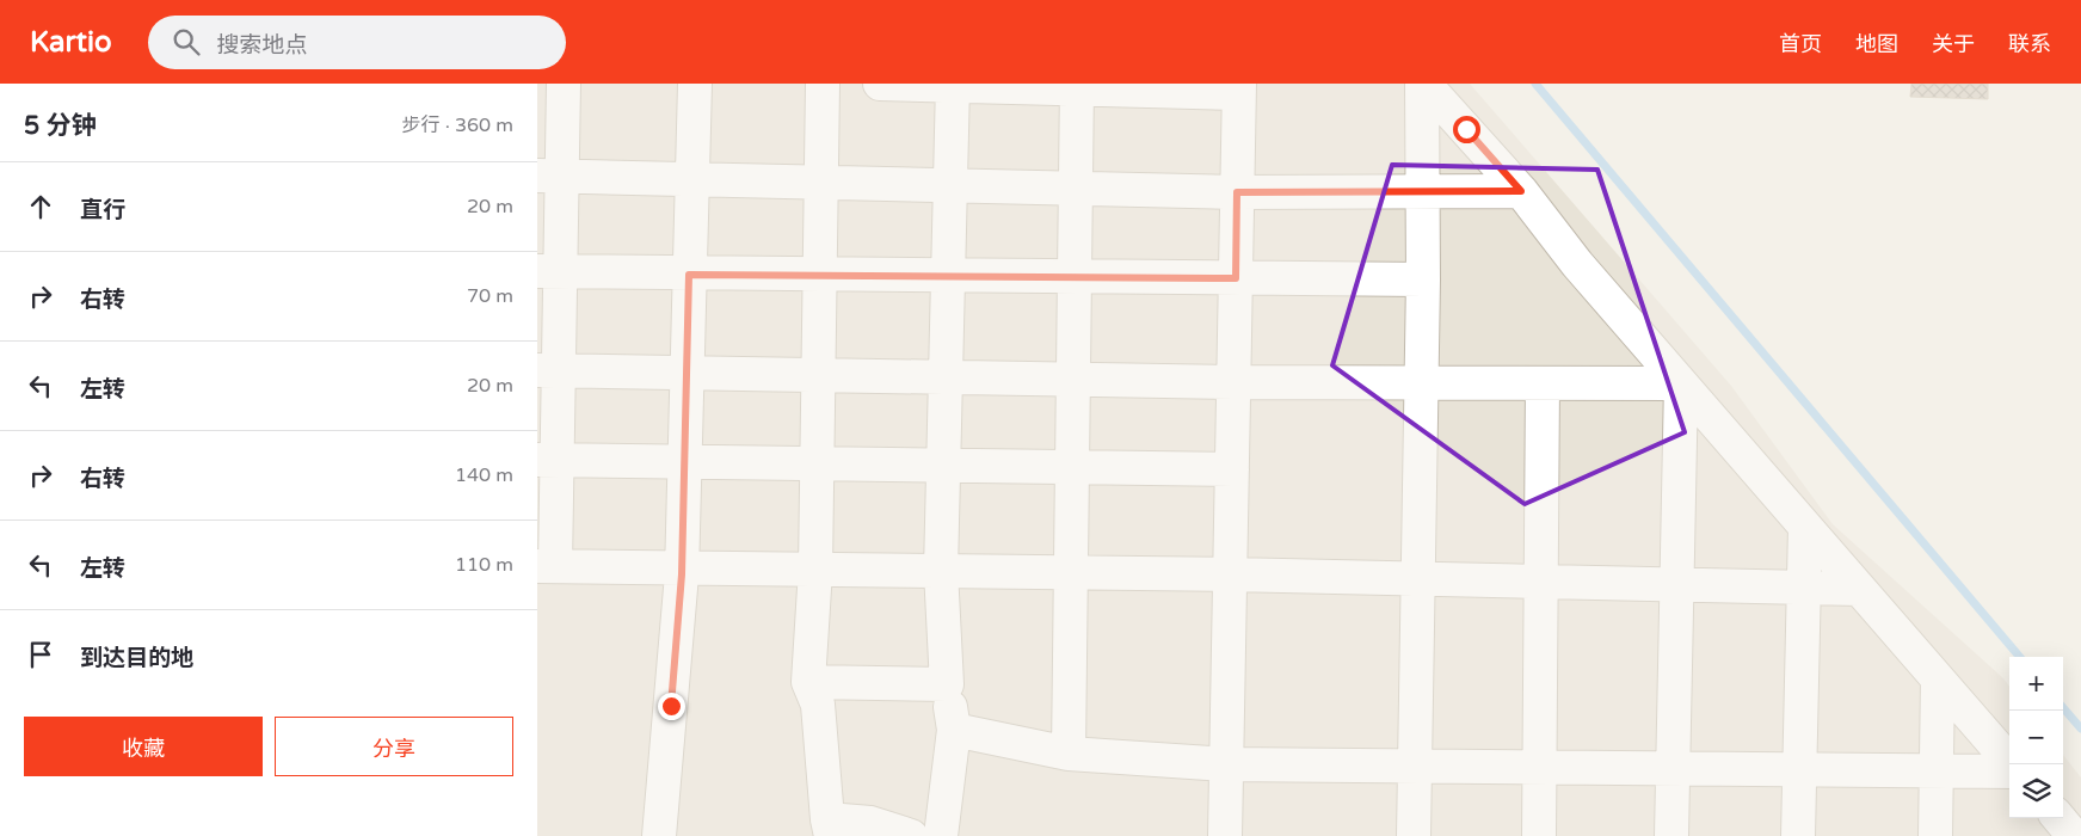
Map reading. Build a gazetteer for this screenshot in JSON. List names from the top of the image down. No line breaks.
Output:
{"page":{"header":"Kartio","search":"搜索地点","nav":["首页","地图","关于","联系"],"heading":["5 分钟","步行 · 360 m"],"list":[["直行","20 m"],["右转","70 m"],["左转","20 m"],["右转","140 m"],["左转","110 m"],"到达目的地"],"map_buttons":["+","−"],"buttons":["收藏","分享"]}}
